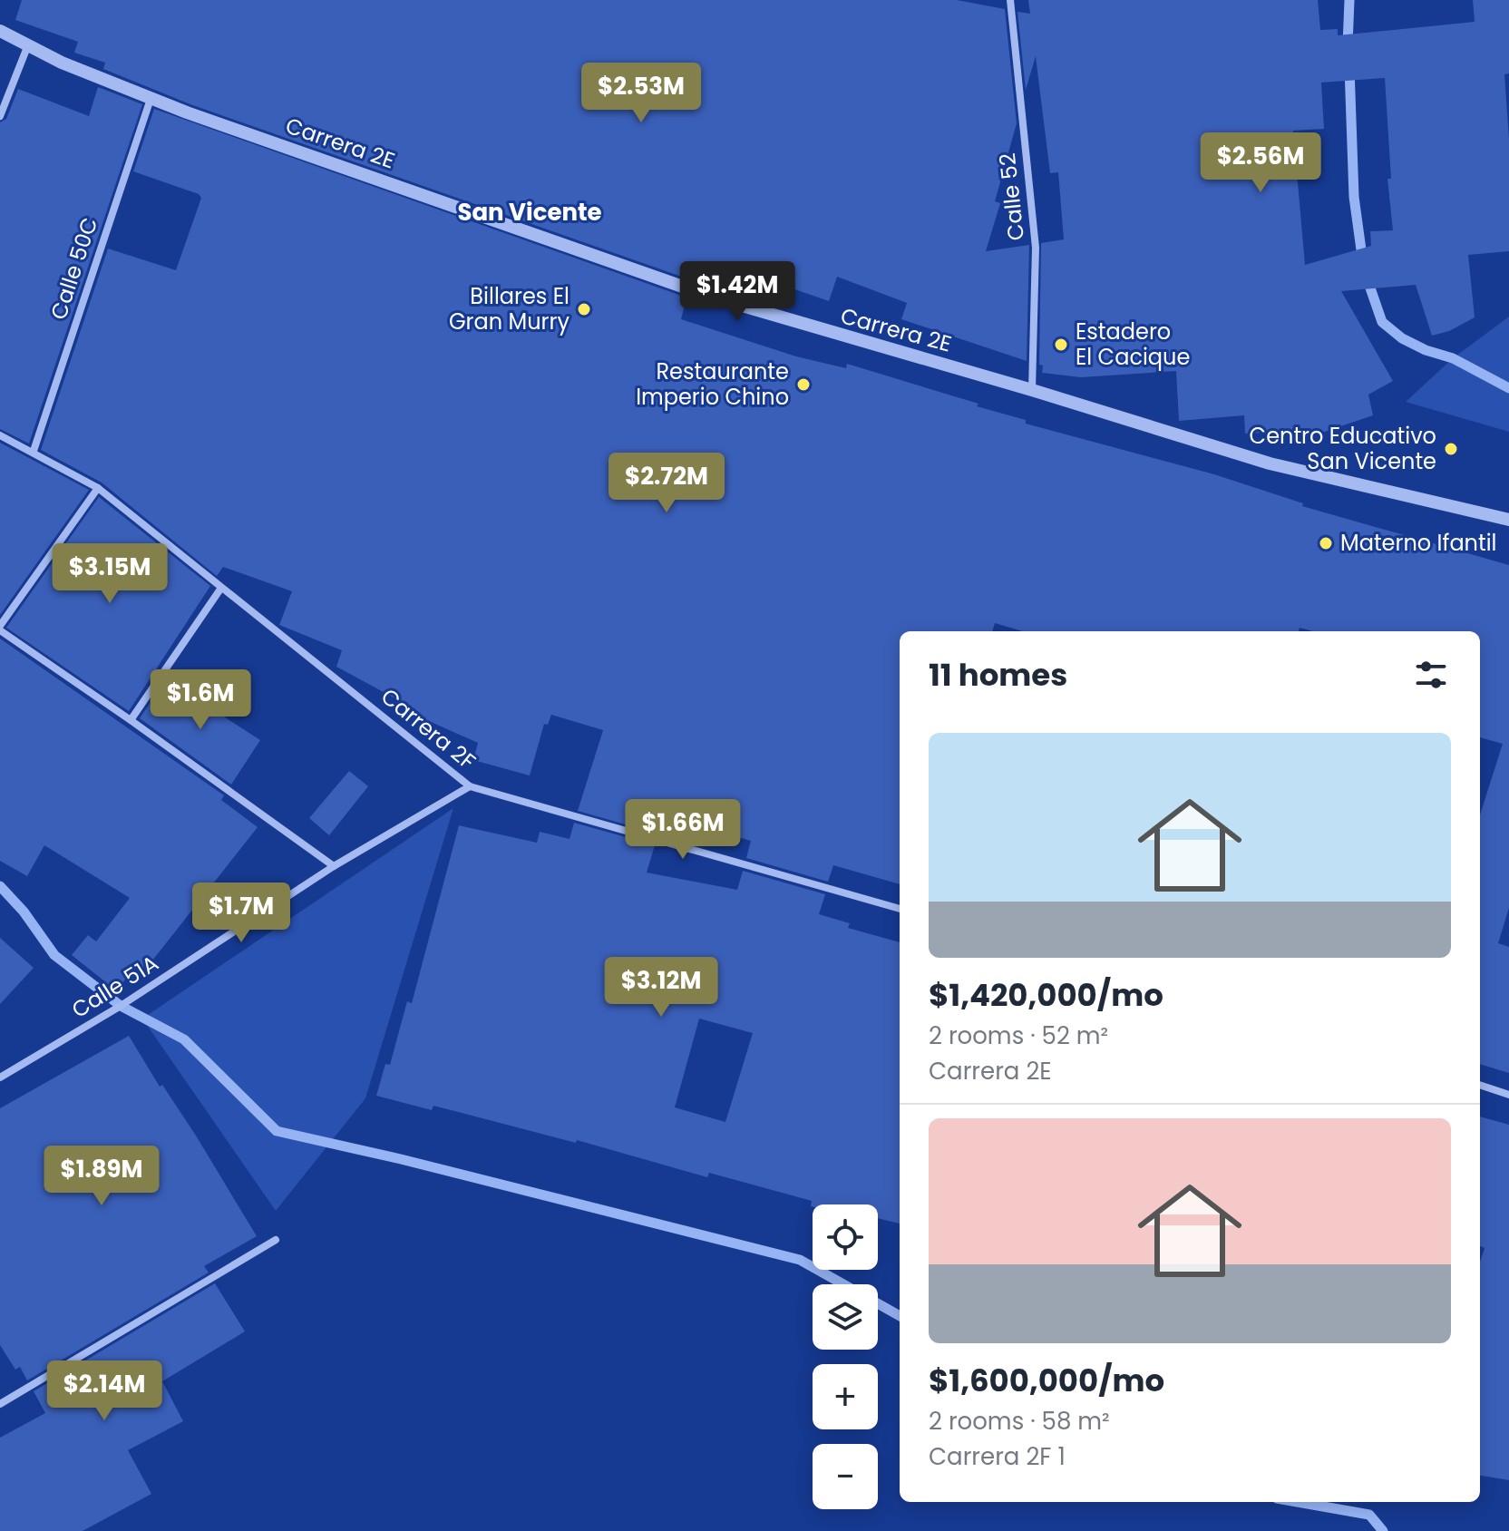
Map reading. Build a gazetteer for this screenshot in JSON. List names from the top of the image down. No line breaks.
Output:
{"streets":{"street":["Carrera 2E","Calle 52","Calle 50C","Carrera 2F","Calle 51A"]},"crossings":[["Carrera 2E","Calle 52"],["Carrera 2E","Calle 50C"],["Calle 50C","Carrera 2F"],["Carrera 2F","Calle 51A"]],"districts":["San Vicente"],"places":["Billares El Gran Murry","Estadero El Cacique","Restaurante Imperio Chino","Centro Educativo San Vicente","Materno Ifantil"],"page":{"price":["$2.53M","$2.56M","$1.42M","$2.72M","$3.15M","$1.6M","$1.66M","$1.7M","$3.12M","$1.89M","$2.14M"],"heading":"11 homes","list":[{"name":"$1,420,000/mo","note":"2 rooms · 52 m² · Carrera 2E"},{"name":"$1,600,000/mo","note":"2 rooms · 58 m² · Carrera 2F 1"}],"map_buttons":["+","−"]}}
